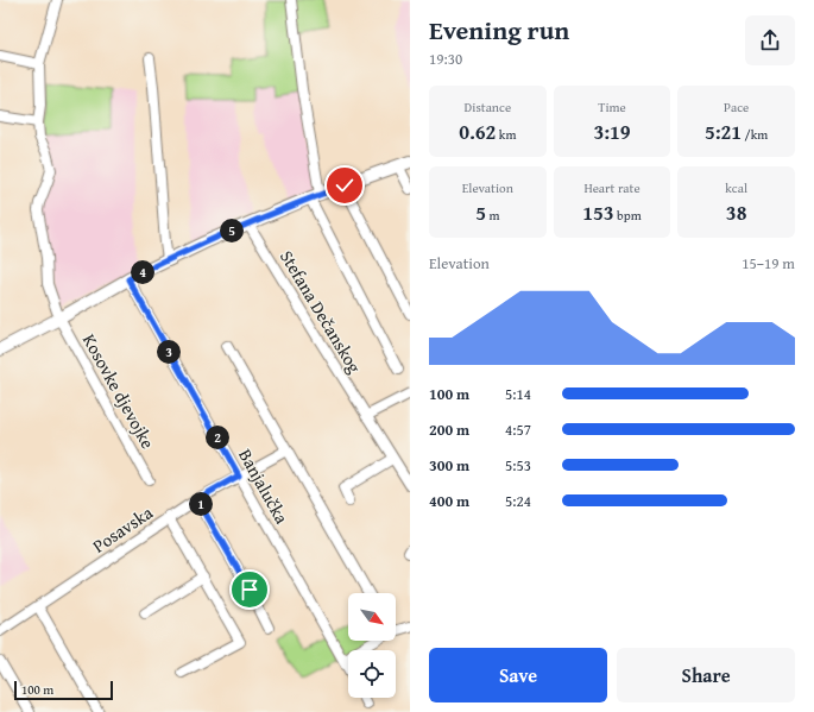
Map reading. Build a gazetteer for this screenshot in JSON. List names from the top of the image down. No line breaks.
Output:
{"streets":{"street":["Stefana Dečanskog","Kosovke djevojke","Banjalučka","Posavska"]},"scale_bar":"100 m","north":"bottom right","page":{"heading":["Evening run","19:30"],"stats":[["Distance","0.62 km"],["Time","3:19"],["Pace","5:21 /km"],["Elevation","5 m"],["Heart rate","153 bpm"],["kcal","38"]],"pins":["5","4","3","2","1"],"chart":["Elevation","15–19 m"],"list":[{"name":"100 m","note":"5:14"},{"name":"200 m","note":"4:57"},{"name":"300 m","note":"5:53"},{"name":"400 m","note":"5:24"}],"buttons":["Save","Share"],"scale":"100 m"}}
